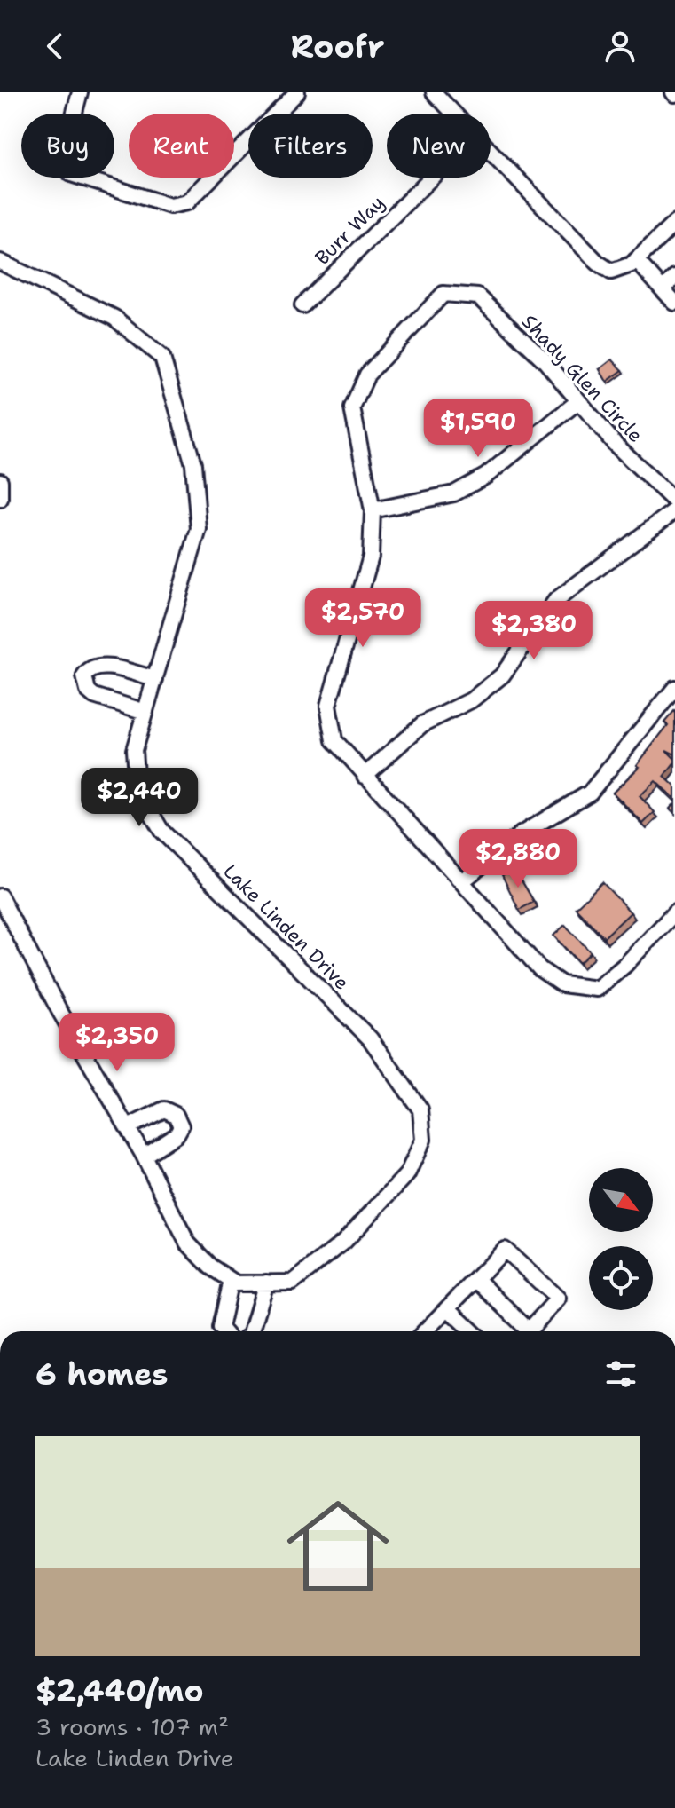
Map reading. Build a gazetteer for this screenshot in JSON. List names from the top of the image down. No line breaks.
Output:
{"streets":{"street":["Burr Way","Shady Glen Circle","Lake Linden Drive"]},"north":"bottom right","page":{"header":"Roofr","chip":["Buy","Rent","Filters","New"],"price":["$1,590","$2,570","$2,380","$2,440","$2,880","$2,350"],"heading":"6 homes","list":[{"name":"$2,440/mo","note":"3 rooms · 107 m² · Lake Linden Drive"}]}}
